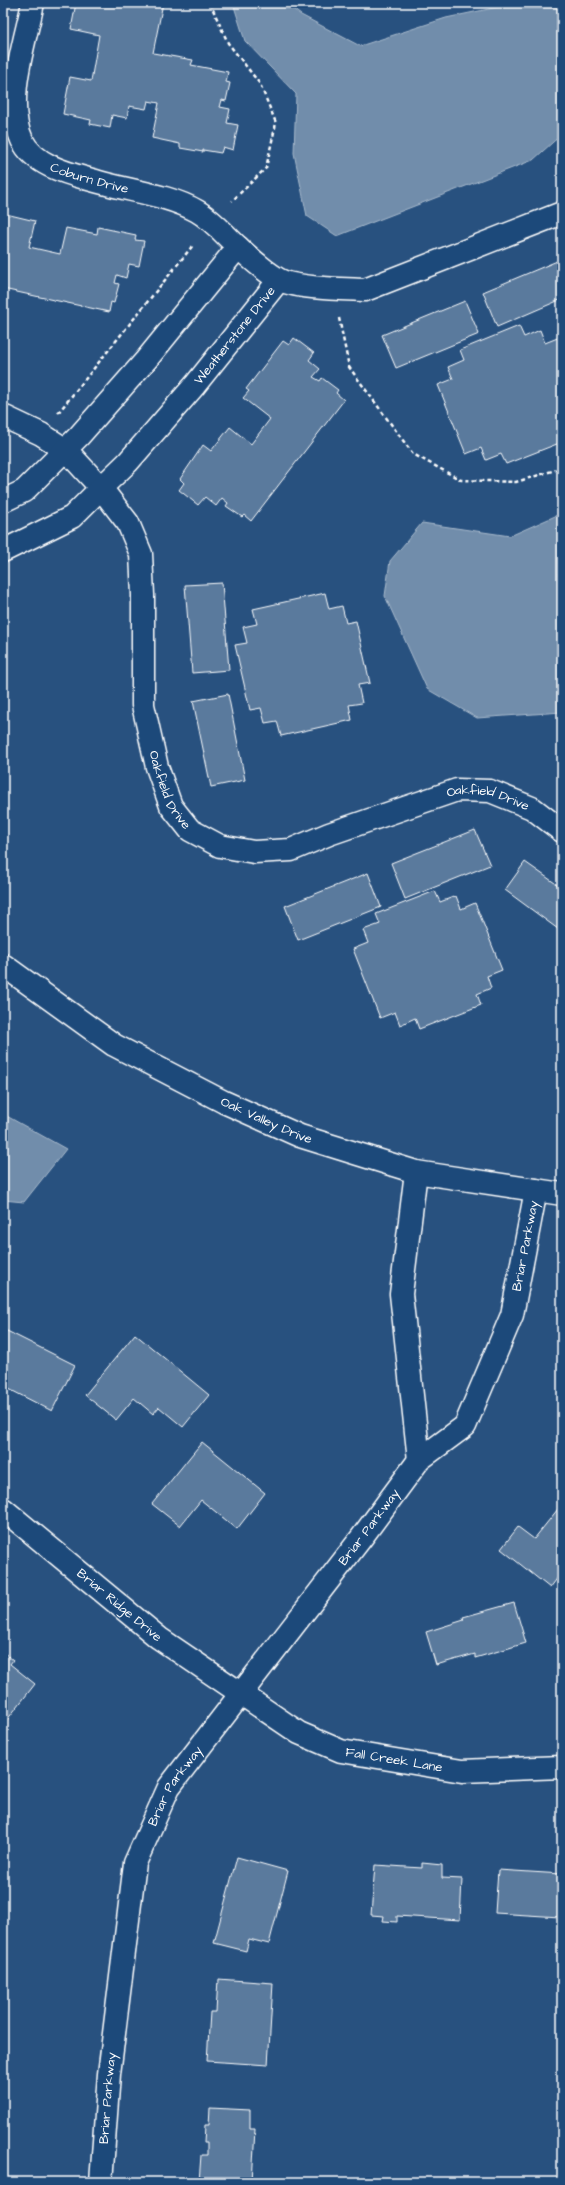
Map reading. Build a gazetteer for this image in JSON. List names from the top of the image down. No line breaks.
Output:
{"streets":{"street":["Coburn Drive","Weatherstone Drive","Oakfield Drive","Oak Valley Drive","Briar Parkway","Briar Ridge Drive","Fall Creek Lane"]},"crossings":[["Coburn Drive","Weatherstone Drive"],["Weatherstone Drive","Oakfield Drive"],["Oak Valley Drive","Briar Parkway"],["Briar Parkway","Briar Ridge Drive"],["Briar Parkway","Fall Creek Lane"],["Briar Ridge Drive","Fall Creek Lane"]]}
